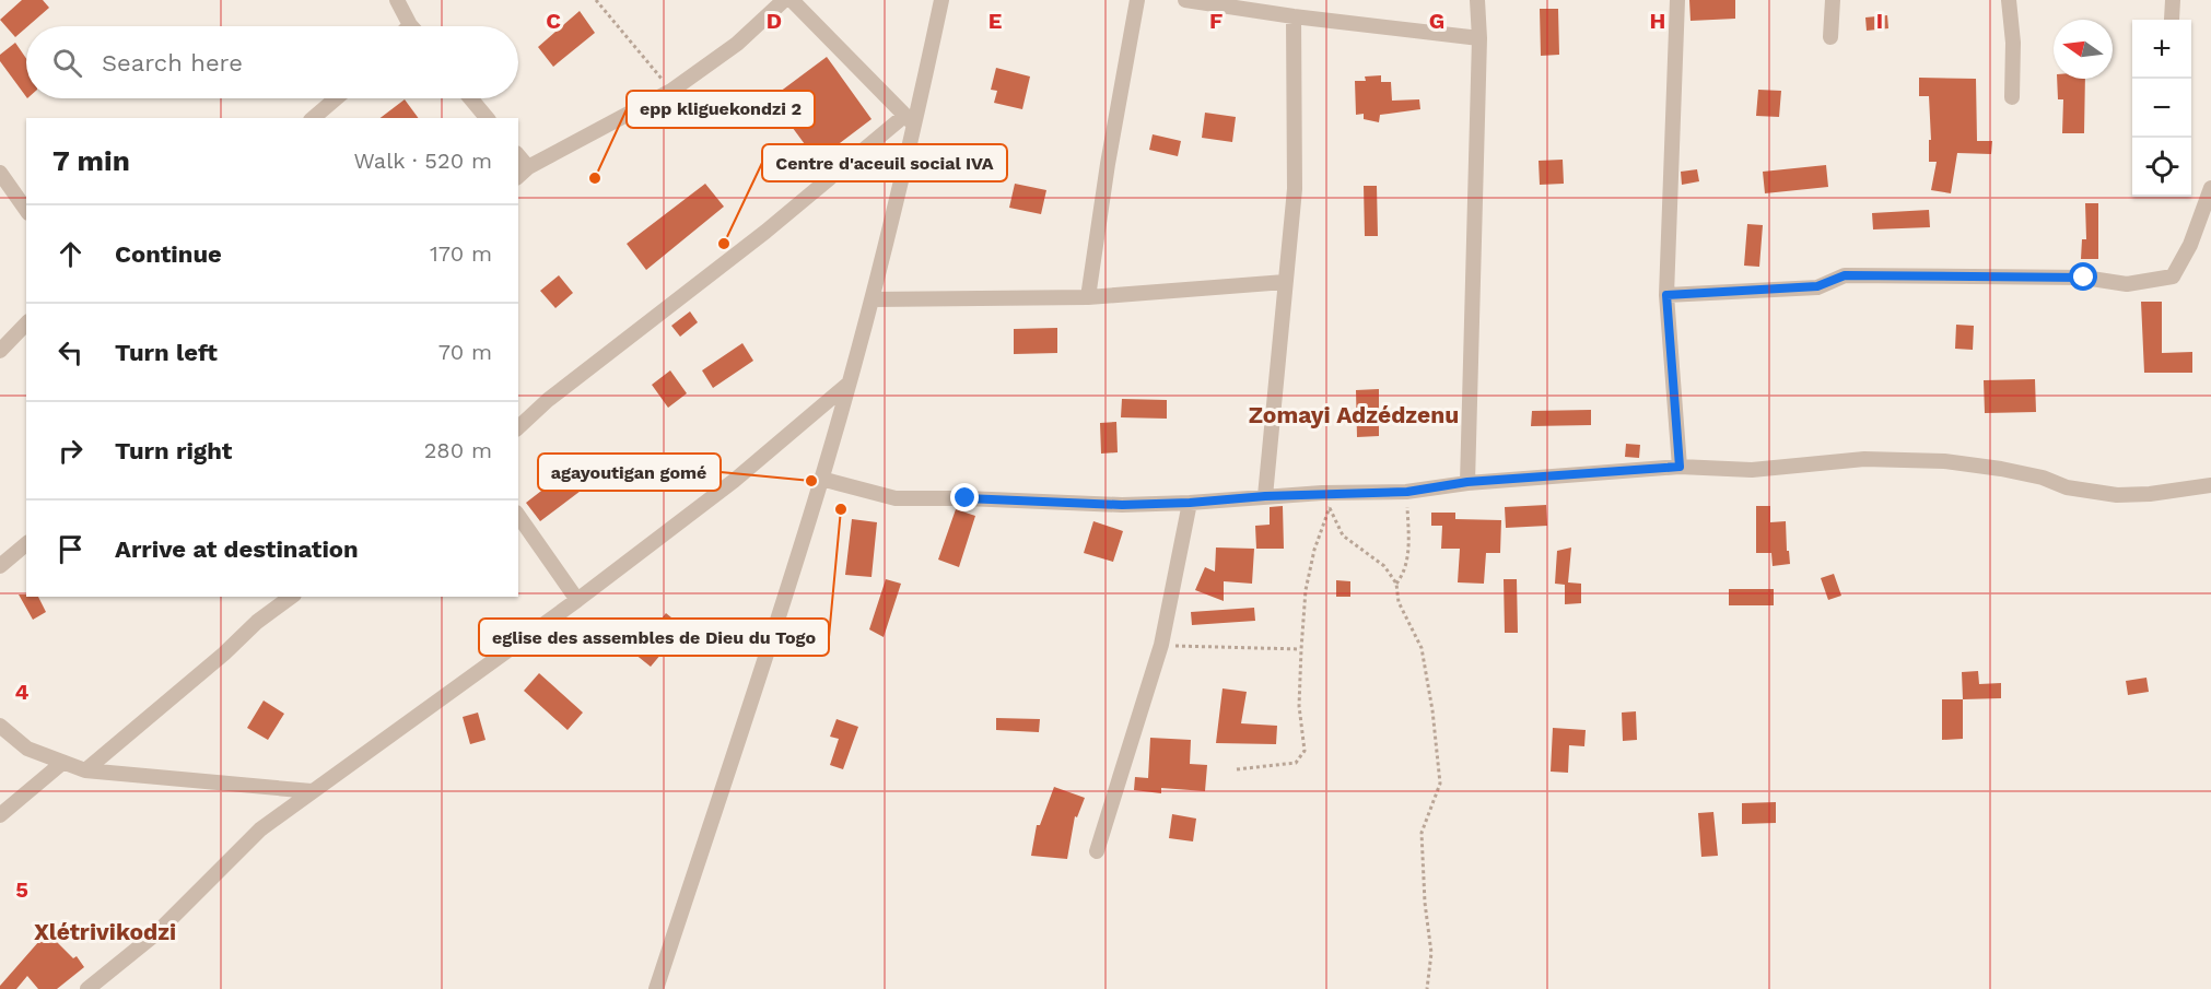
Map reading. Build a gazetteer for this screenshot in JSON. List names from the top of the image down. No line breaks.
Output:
{"districts":["Zomayi Adzédzenu","Xlétrivikodzi"],"places":["epp kliguekondzi 2","Centre d'aceuil social IVA","agayoutigan gomé","eglise des assembles de Dieu du Togo"],"north":"left","page":{"map_buttons":["+","−"],"search":"Search here","heading":["7 min","Walk · 520 m"],"list":[["Continue","170 m"],["Turn left","70 m"],["Turn right","280 m"],"Arrive at destination"]},"grid":{"columns":["C","D","E","F","G","H","I"],"rows":["4","5"]}}
